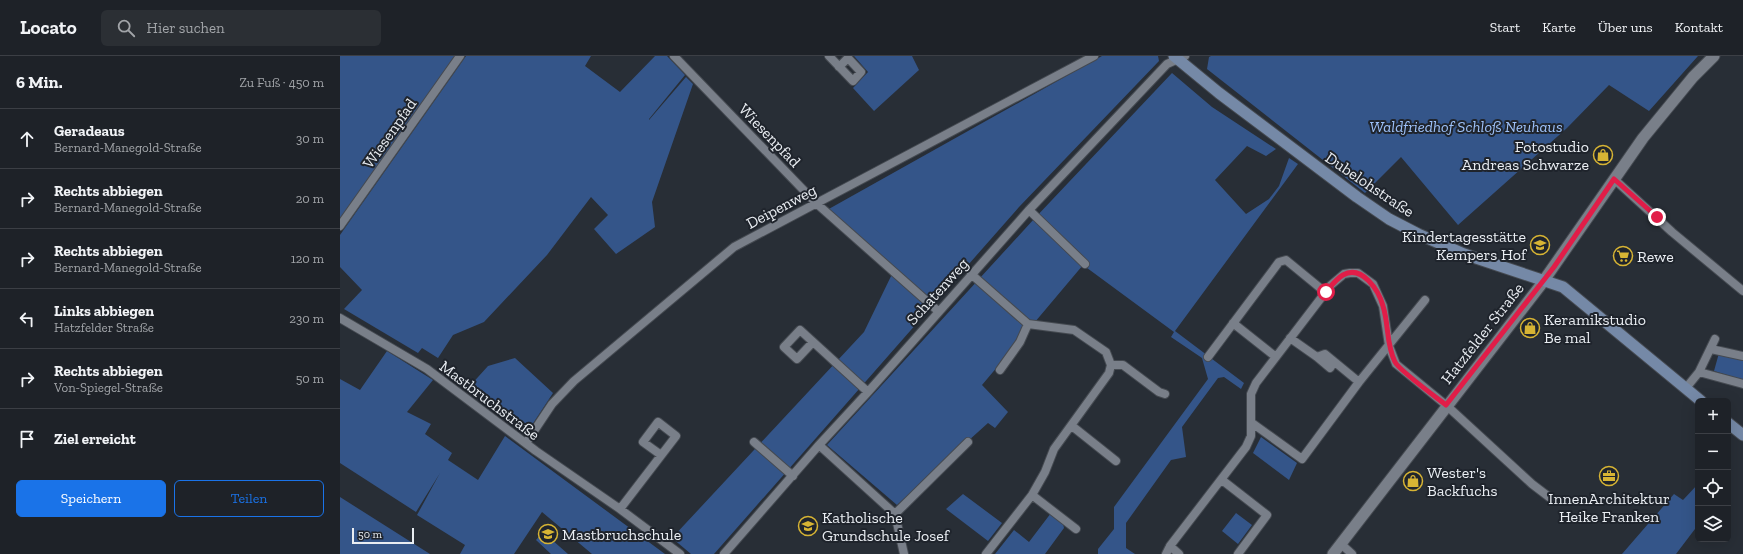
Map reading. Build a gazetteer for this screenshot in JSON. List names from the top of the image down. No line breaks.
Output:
{"streets":{"main road":["Dubelohstraße"],"street":["Wiesenpfad","Deipenweg","Schatenweg","Hatzfelder Straße","Mastbruchstraße"]},"crossings":[["Wiesenpfad","Deipenweg"],["Wiesenpfad","Schatenweg"],["Dubelohstraße","Schatenweg"],["Dubelohstraße","Hatzfelder Straße"],["Deipenweg","Mastbruchstraße"]],"parks":["Waldfriedhof Schloß Neuhaus"],"places":{"shop":["Fotostudio Andreas Schwarze","Keramikstudio Be mal","Wester's Backfuchs"],"school or university":["Kindertagesstätte Kempers Hof","Katholische Grundschule Josef","Mastbruchschule"],"supermarket":["Rewe"],"office":["InnenArchitektur Heike Franken"]},"scale_bar":"50 m","page":{"header":"Locato","search":"Hier suchen","nav":["Start","Karte","Über uns","Kontakt"],"heading":["6 Min.","Zu Fuß · 450 m"],"list":[["Geradeaus","Bernard-Manegold-Straße","30 m"],["Rechts abbiegen","Bernard-Manegold-Straße","20 m"],["Rechts abbiegen","Bernard-Manegold-Straße","120 m"],["Links abbiegen","Hatzfelder Straße","230 m"],["Rechts abbiegen","Von-Spiegel-Straße","50 m"],"Ziel erreicht"],"map_buttons":["+","−"],"buttons":["Speichern","Teilen"],"scale":"50 m"}}
